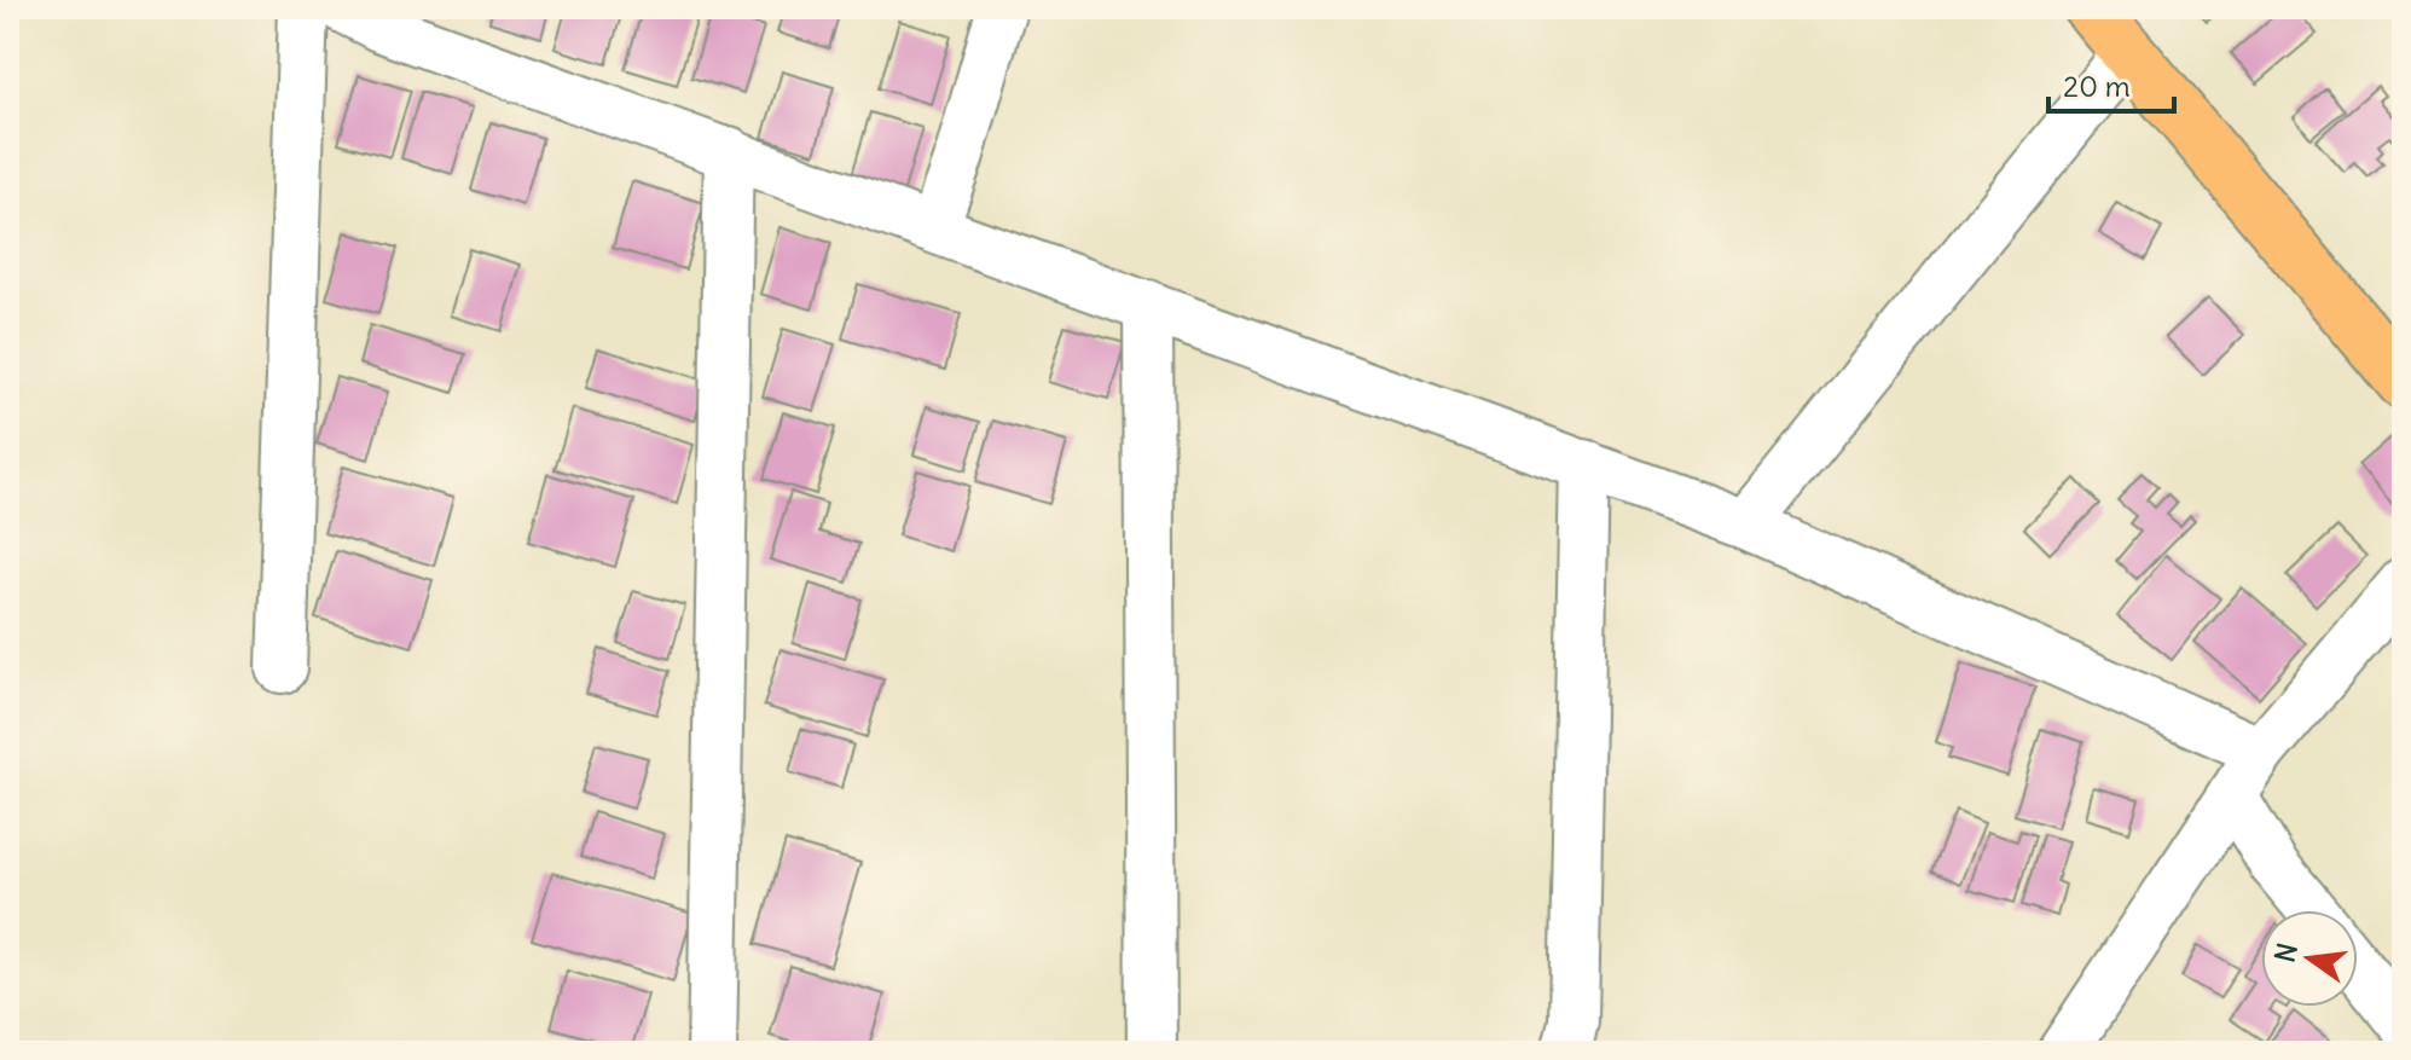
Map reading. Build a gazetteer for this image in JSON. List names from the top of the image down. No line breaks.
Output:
{"scale_bar":"20 m","north":"left"}
